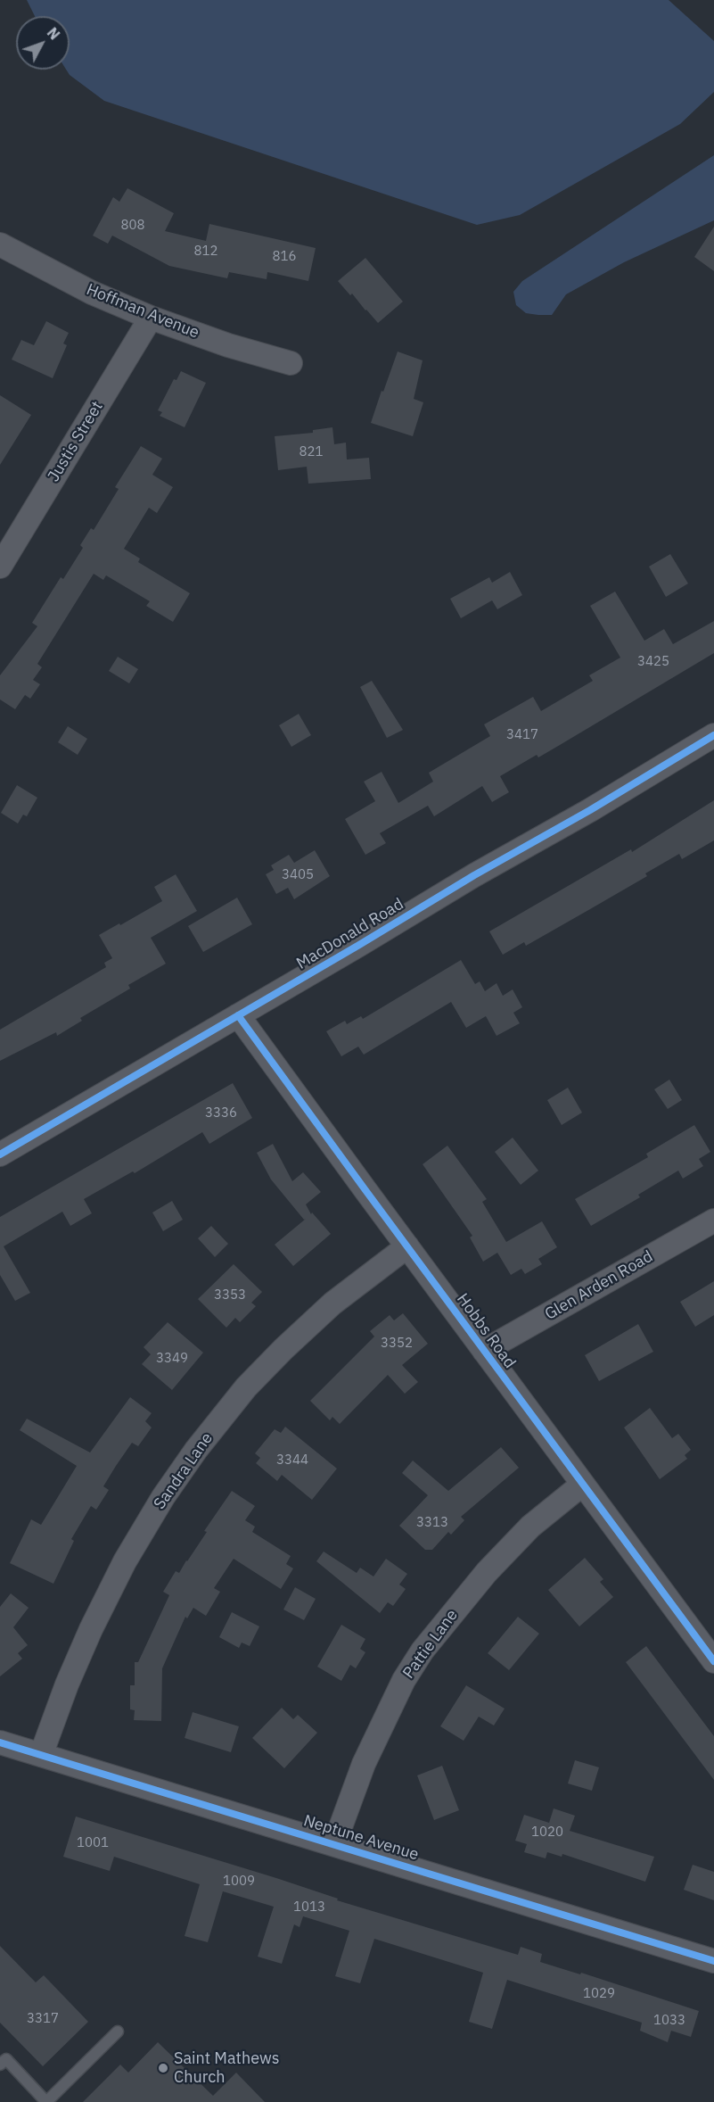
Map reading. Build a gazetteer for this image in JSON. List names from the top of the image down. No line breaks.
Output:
{"streets":{"street":["Hoffman Avenue","Justis Street","MacDonald Road","Glen Arden Road","Hobbs Road","Sandra Lane","Pattie Lane","Neptune Avenue"]},"crossings":[["Hoffman Avenue","Justis Street"],["MacDonald Road","Hobbs Road"],["Glen Arden Road","Hobbs Road"],["Hobbs Road","Sandra Lane"],["Hobbs Road","Pattie Lane"],["Sandra Lane","Neptune Avenue"],["Pattie Lane","Neptune Avenue"]],"places":["Saint Mathews Church"],"house_numbers":["808","812","816","821","3425","3417","3405","3336","3353","3352","3349","3344","3313","1020","1001","1009","1013","1029","3317","1033"],"north":"top right"}
